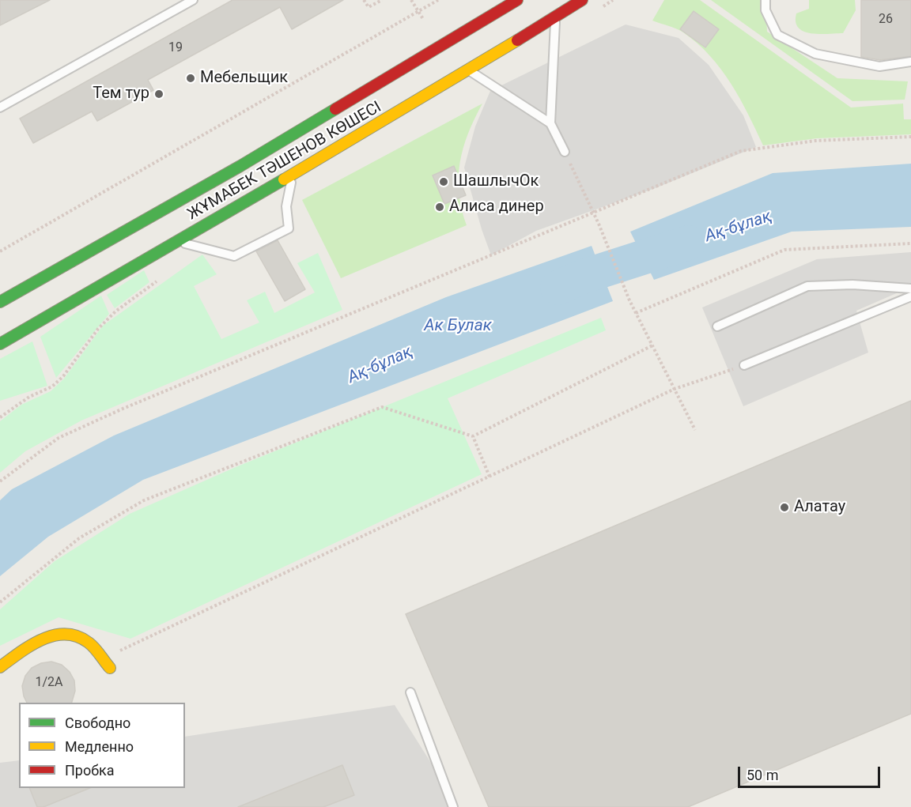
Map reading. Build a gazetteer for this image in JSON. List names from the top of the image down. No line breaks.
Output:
{"streets":{"main road":["ЖҰМАБЕК ТӘШЕНОВ КӨШЕСІ"]},"water":["Ақ-бұлақ","Ак Булак"],"places":["Мебельщик","Тем тур","ШашлычОк","Алиса динер","Алатау"],"house_numbers":["26","19","1/2А"],"legend":["Свободно","Медленно","Пробка"],"scale_bar":"50 m"}
